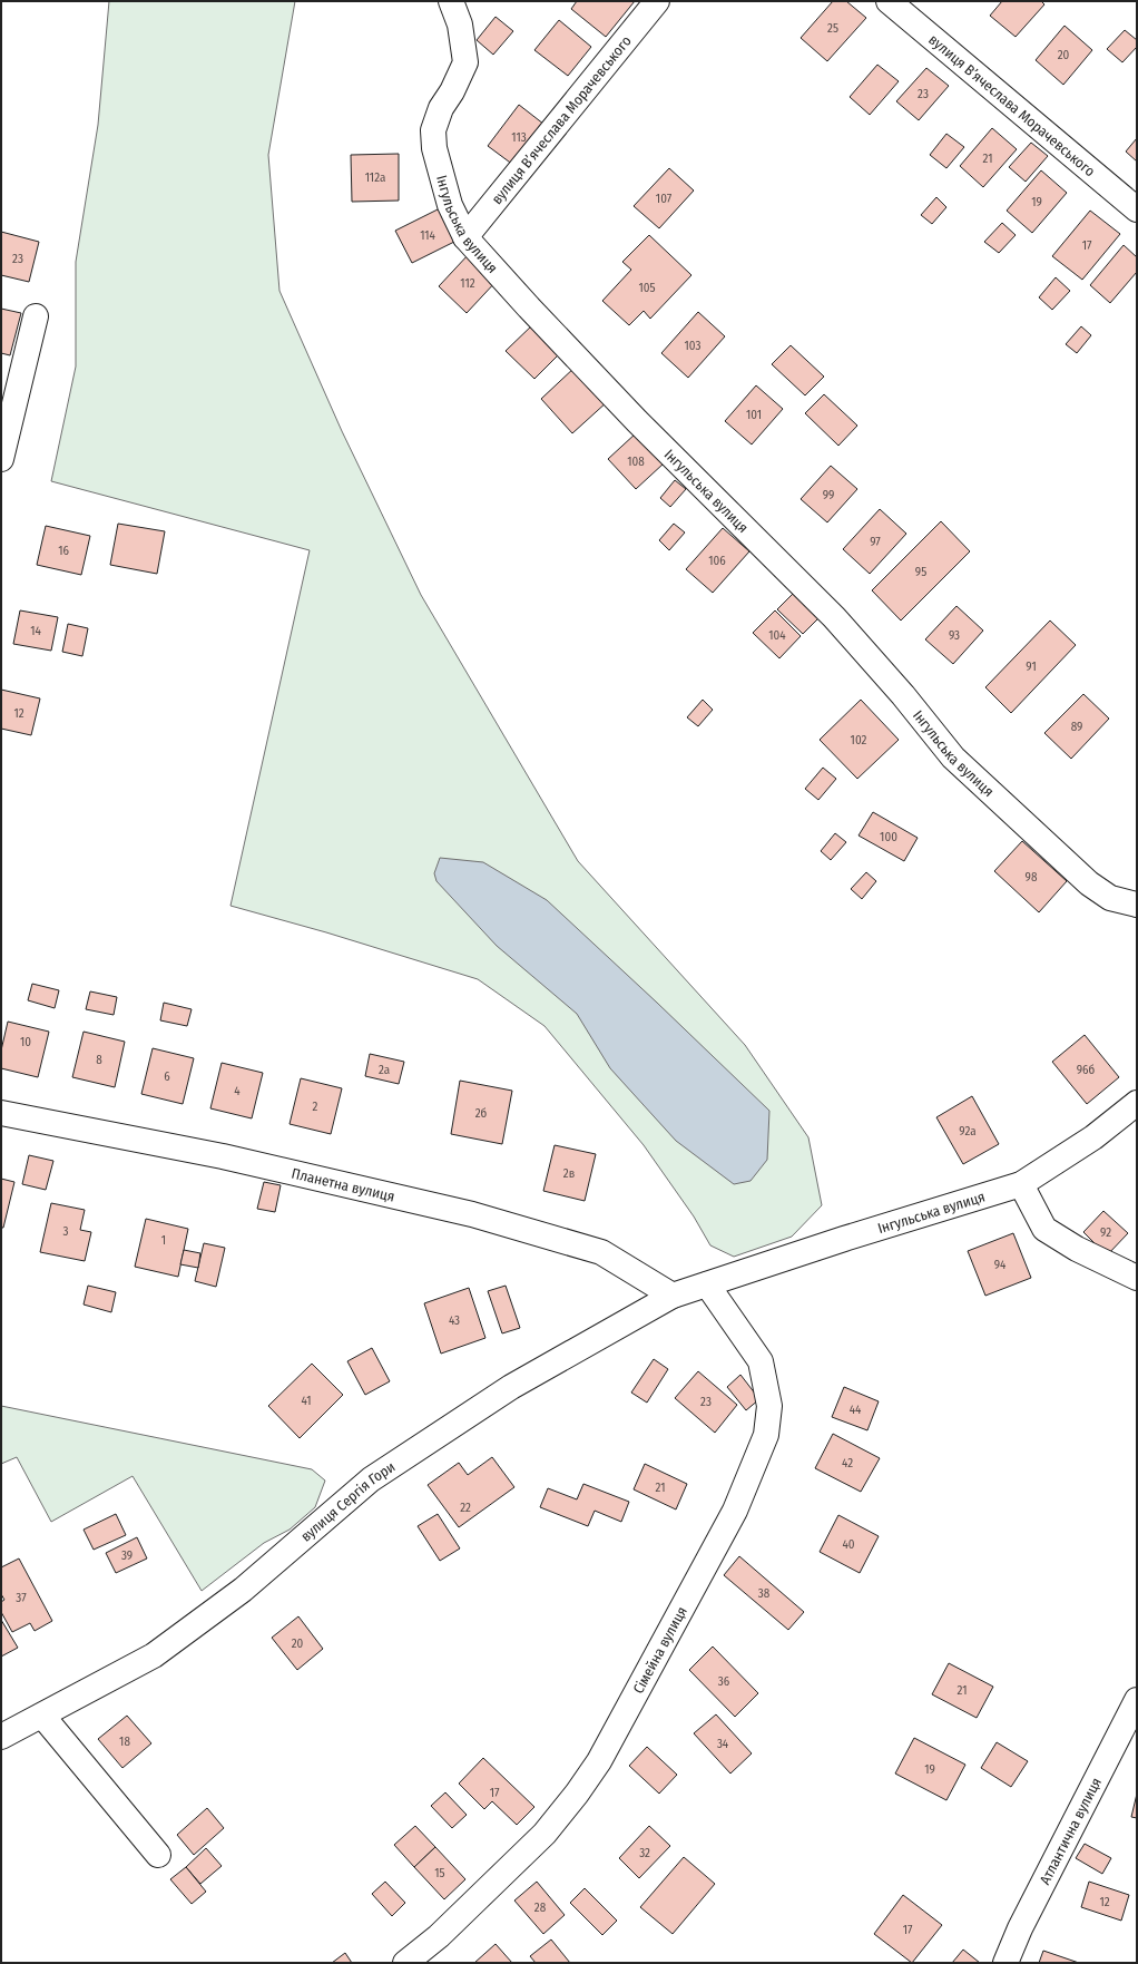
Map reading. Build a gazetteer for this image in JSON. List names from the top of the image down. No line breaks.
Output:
{"streets":{"street":["вулиця В’ячеслава Морачевського","Інгульська вулиця","Планетна вулиця","вулиця Сергія Гори","Сімейна вулиця","Атлантична вулиця"]},"crossings":[["вулиця В’ячеслава Морачевського","Інгульська вулиця"],["Інгульська вулиця","вулиця Сергія Гори"],["Інгульська вулиця","Сімейна вулиця"],["Планетна вулиця","вулиця Сергія Гори"],["вулиця Сергія Гори","Сімейна вулиця"]],"house_numbers":["25","20","23","113","21","112а","107","19","114","17","23","112","105","103","101","108","99","97","16","106","95","14","104","93","91","12","89","102","100","98","10","8","2а","96б","6","4","2","2б","92а","2в","3","92","1","94","43","41","23","44","42","21","22","40","39","38","37","20","36","21","18","34","19","17","32","15","12","28","17"]}
